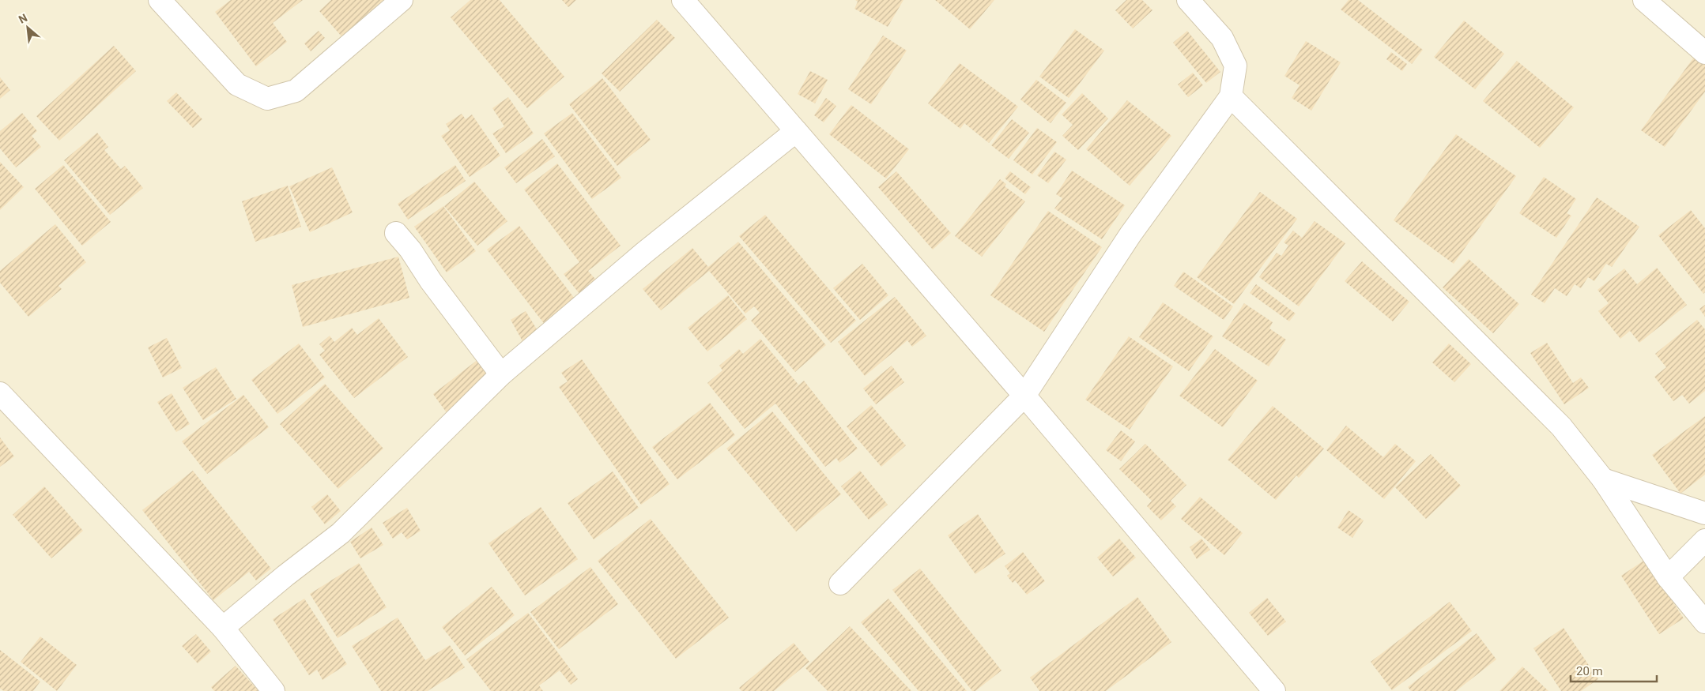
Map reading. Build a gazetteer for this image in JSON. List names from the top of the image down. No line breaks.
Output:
{"scale_bar":"20 m","north":"top left"}
